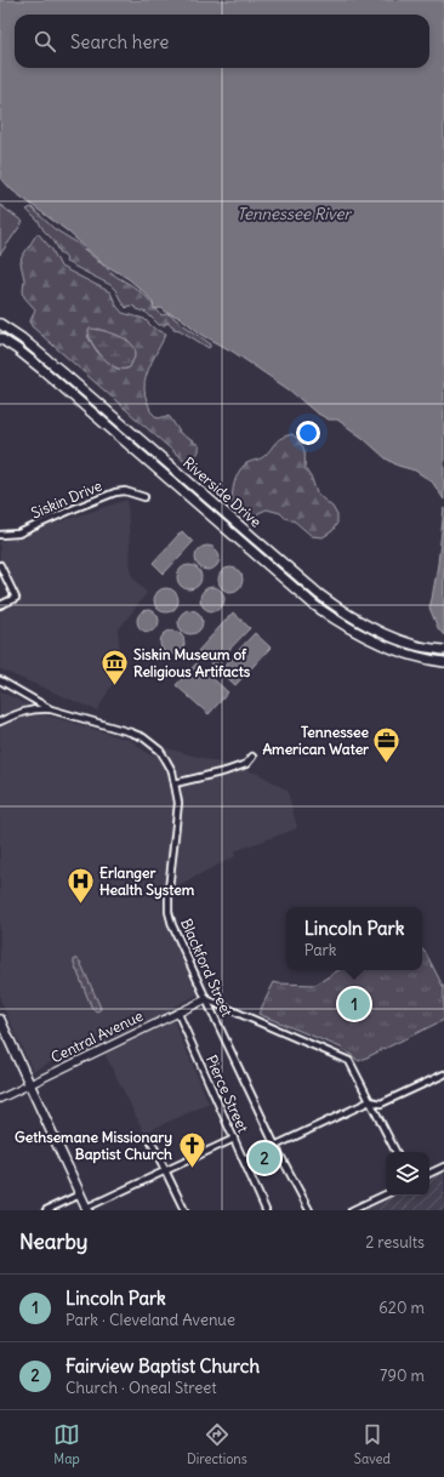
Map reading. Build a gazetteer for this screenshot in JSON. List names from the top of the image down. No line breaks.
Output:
{"streets":{"main road":["Riverside Drive"],"street":["Siskin Drive","Blackford Street","Central Avenue","Pierce Street"]},"crossings":[["Blackford Street","Central Avenue"],["Central Avenue","Pierce Street"]],"water":["Tennessee River"],"places":{"museum":["Siskin Museum of Religious Artifacts"],"office":["Tennessee American Water"],"hospital":["Erlanger Health System"],"church":["Gethsemane Missionary Baptist Church"]},"page":{"search":"Search here","popup":["Lincoln Park","Park"],"pins":["1","2"],"heading":["Nearby","2 results"],"list":[{"mark":"1","name":"Lincoln Park","note":"Park · Cleveland Avenue","value":"620 m"},{"mark":"2","name":"Fairview Baptist Church","note":"Church · Oneal Street","value":"790 m"}],"nav":["Map","Directions","Saved"]}}
